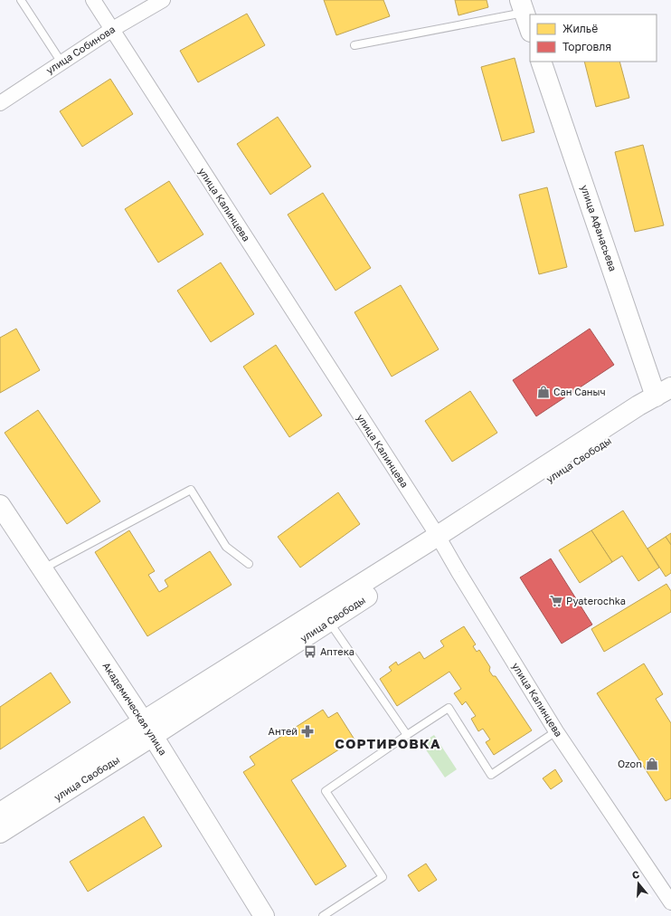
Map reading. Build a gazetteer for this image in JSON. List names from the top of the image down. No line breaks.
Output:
{"streets":{"main road":["улица Афанасьева","улица Свободы","Академическая улица"],"street":["улица Собинова","улица Калинцева"]},"crossings":[["улица Собинова","улица Калинцева"],["улица Калинцева","улица Свободы"],["улица Афанасьева","улица Свободы"],["улица Свободы","Академическая улица"]],"districts":["СОРТИРОВКА"],"places":{"shop":["Сан Саныч","Ozon"],"supermarket":["Pyaterochka"],"bus stop":["Аптека"],"pharmacy":["Антей"]},"legend":["Жильё","Торговля"],"north":"top"}
